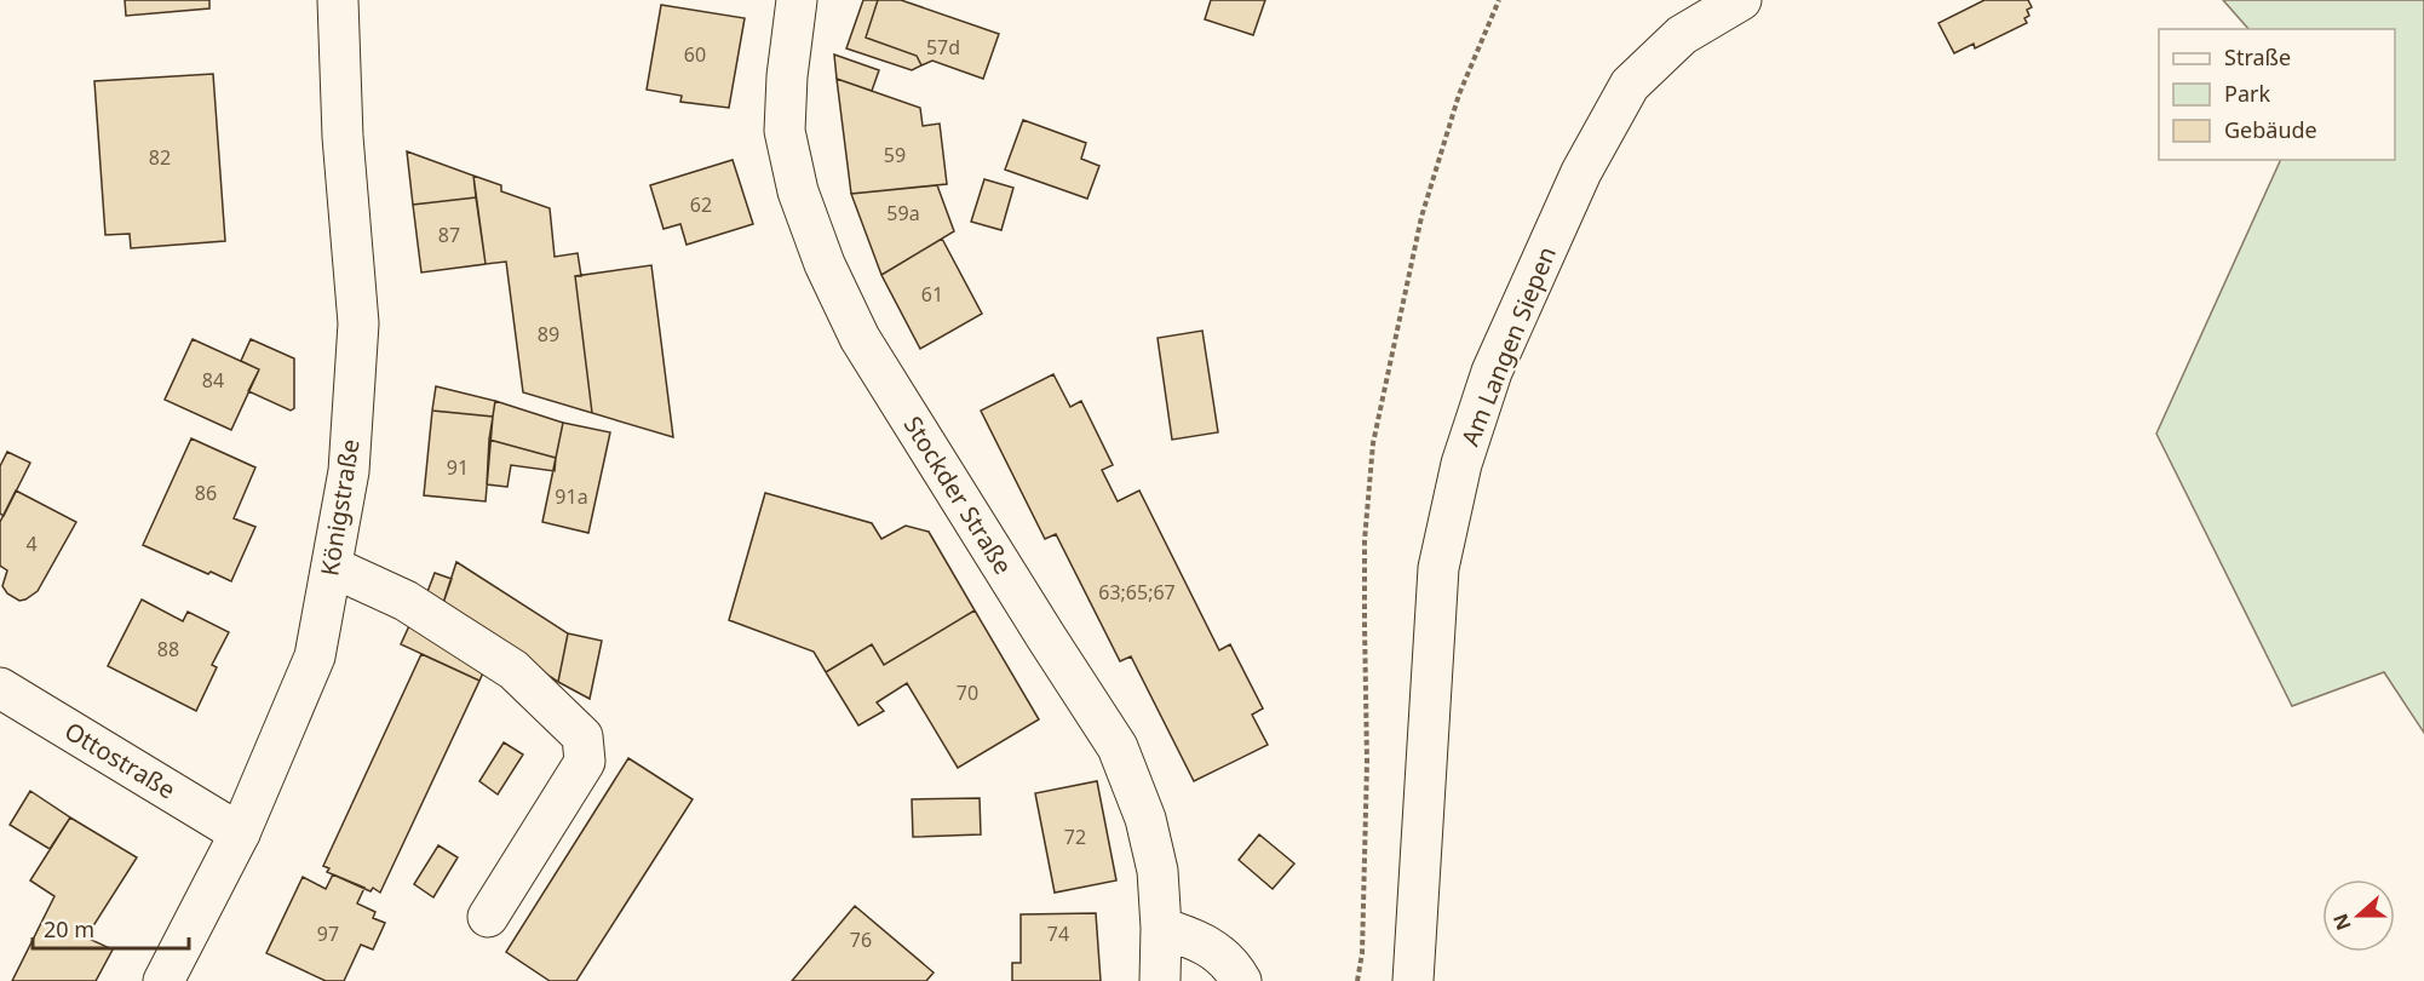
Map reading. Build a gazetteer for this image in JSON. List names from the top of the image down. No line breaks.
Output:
{"streets":{"street":["Am Langen Siepen","Stockder Straße","Königstraße","Ottostraße"]},"crossings":[["Königstraße","Ottostraße"]],"house_numbers":["57d","60","59","82","62","59a","87","61","89","84","91","86","91a","4","63;65;67","88","70","72","97","74","76"],"legend":["Straße","Park","Gebäude"],"scale_bar":"20 m","north":"left"}
